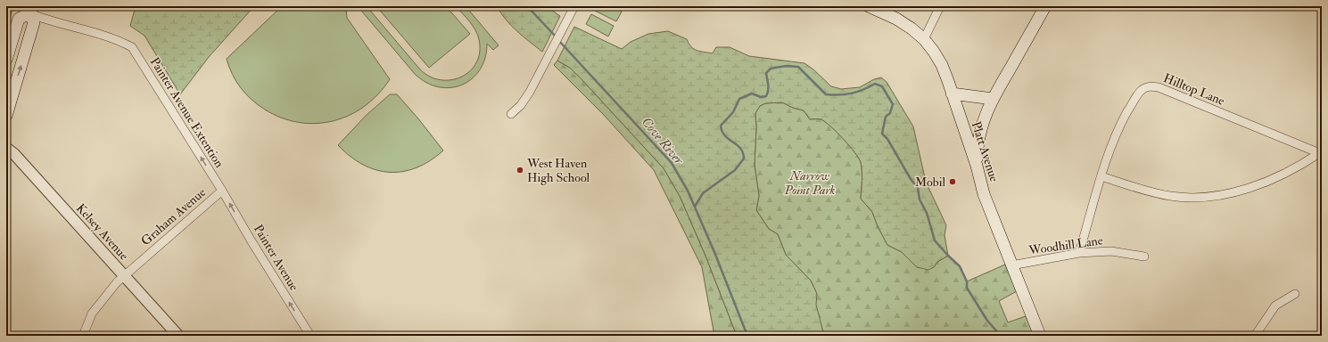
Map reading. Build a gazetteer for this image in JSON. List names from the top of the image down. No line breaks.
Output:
{"streets":{"main road":["Platt Avenue"],"street":["Hilltop Lane","Painter Avenue Extention","Graham Avenue","Kelsey Avenue","Woodhill Lane","Painter Avenue"]},"crossings":[["Hilltop Lane","Woodhill Lane"],["Painter Avenue Extention","Graham Avenue"],["Painter Avenue Extention","Painter Avenue"],["Platt Avenue","Woodhill Lane"],["Graham Avenue","Kelsey Avenue"],["Graham Avenue","Painter Avenue"]],"one_way":["Painter Avenue Extention","Painter Avenue"],"water":["Cove River"],"parks":["Narrow Point Park"],"places":["West Haven High School","Mobil"]}
